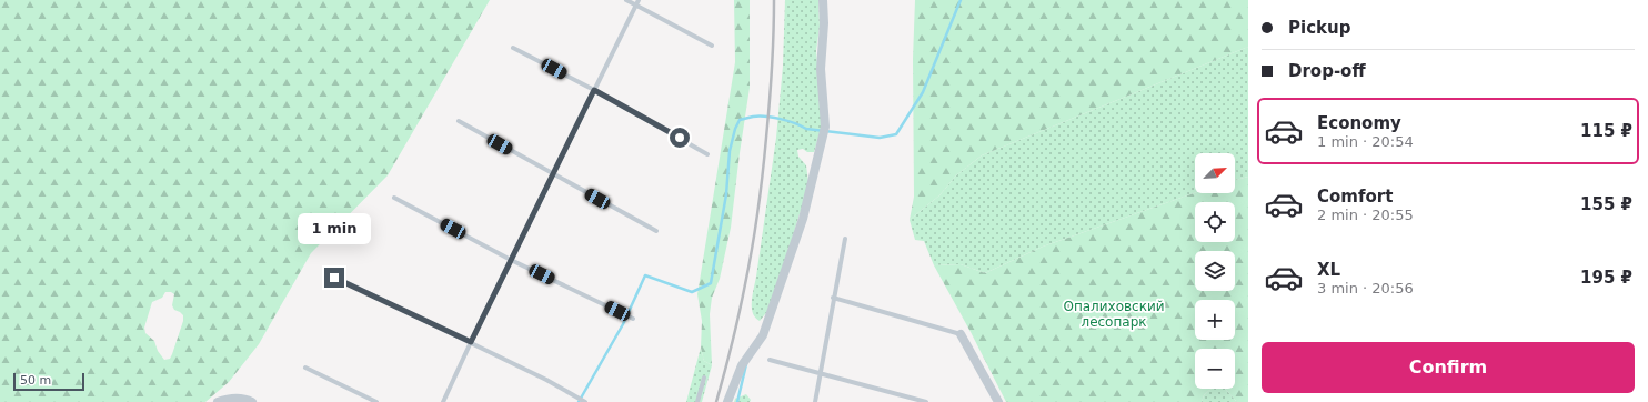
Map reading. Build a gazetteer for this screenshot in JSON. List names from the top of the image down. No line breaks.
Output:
{"parks":["Опалиховский лесопарк"],"scale_bar":"50 m","north":"top right","page":{"banner":["Pickup","Drop-off"],"list":[{"name":"Economy","note":"1 min · 20:54","value":"115 ₽"},{"name":"Comfort","note":"2 min · 20:55","value":"155 ₽"},{"name":"XL","note":"3 min · 20:56","value":"195 ₽"}],"map_buttons":["+","−"],"bubble":"1 min","buttons":"Confirm","scale":"50 m"}}
